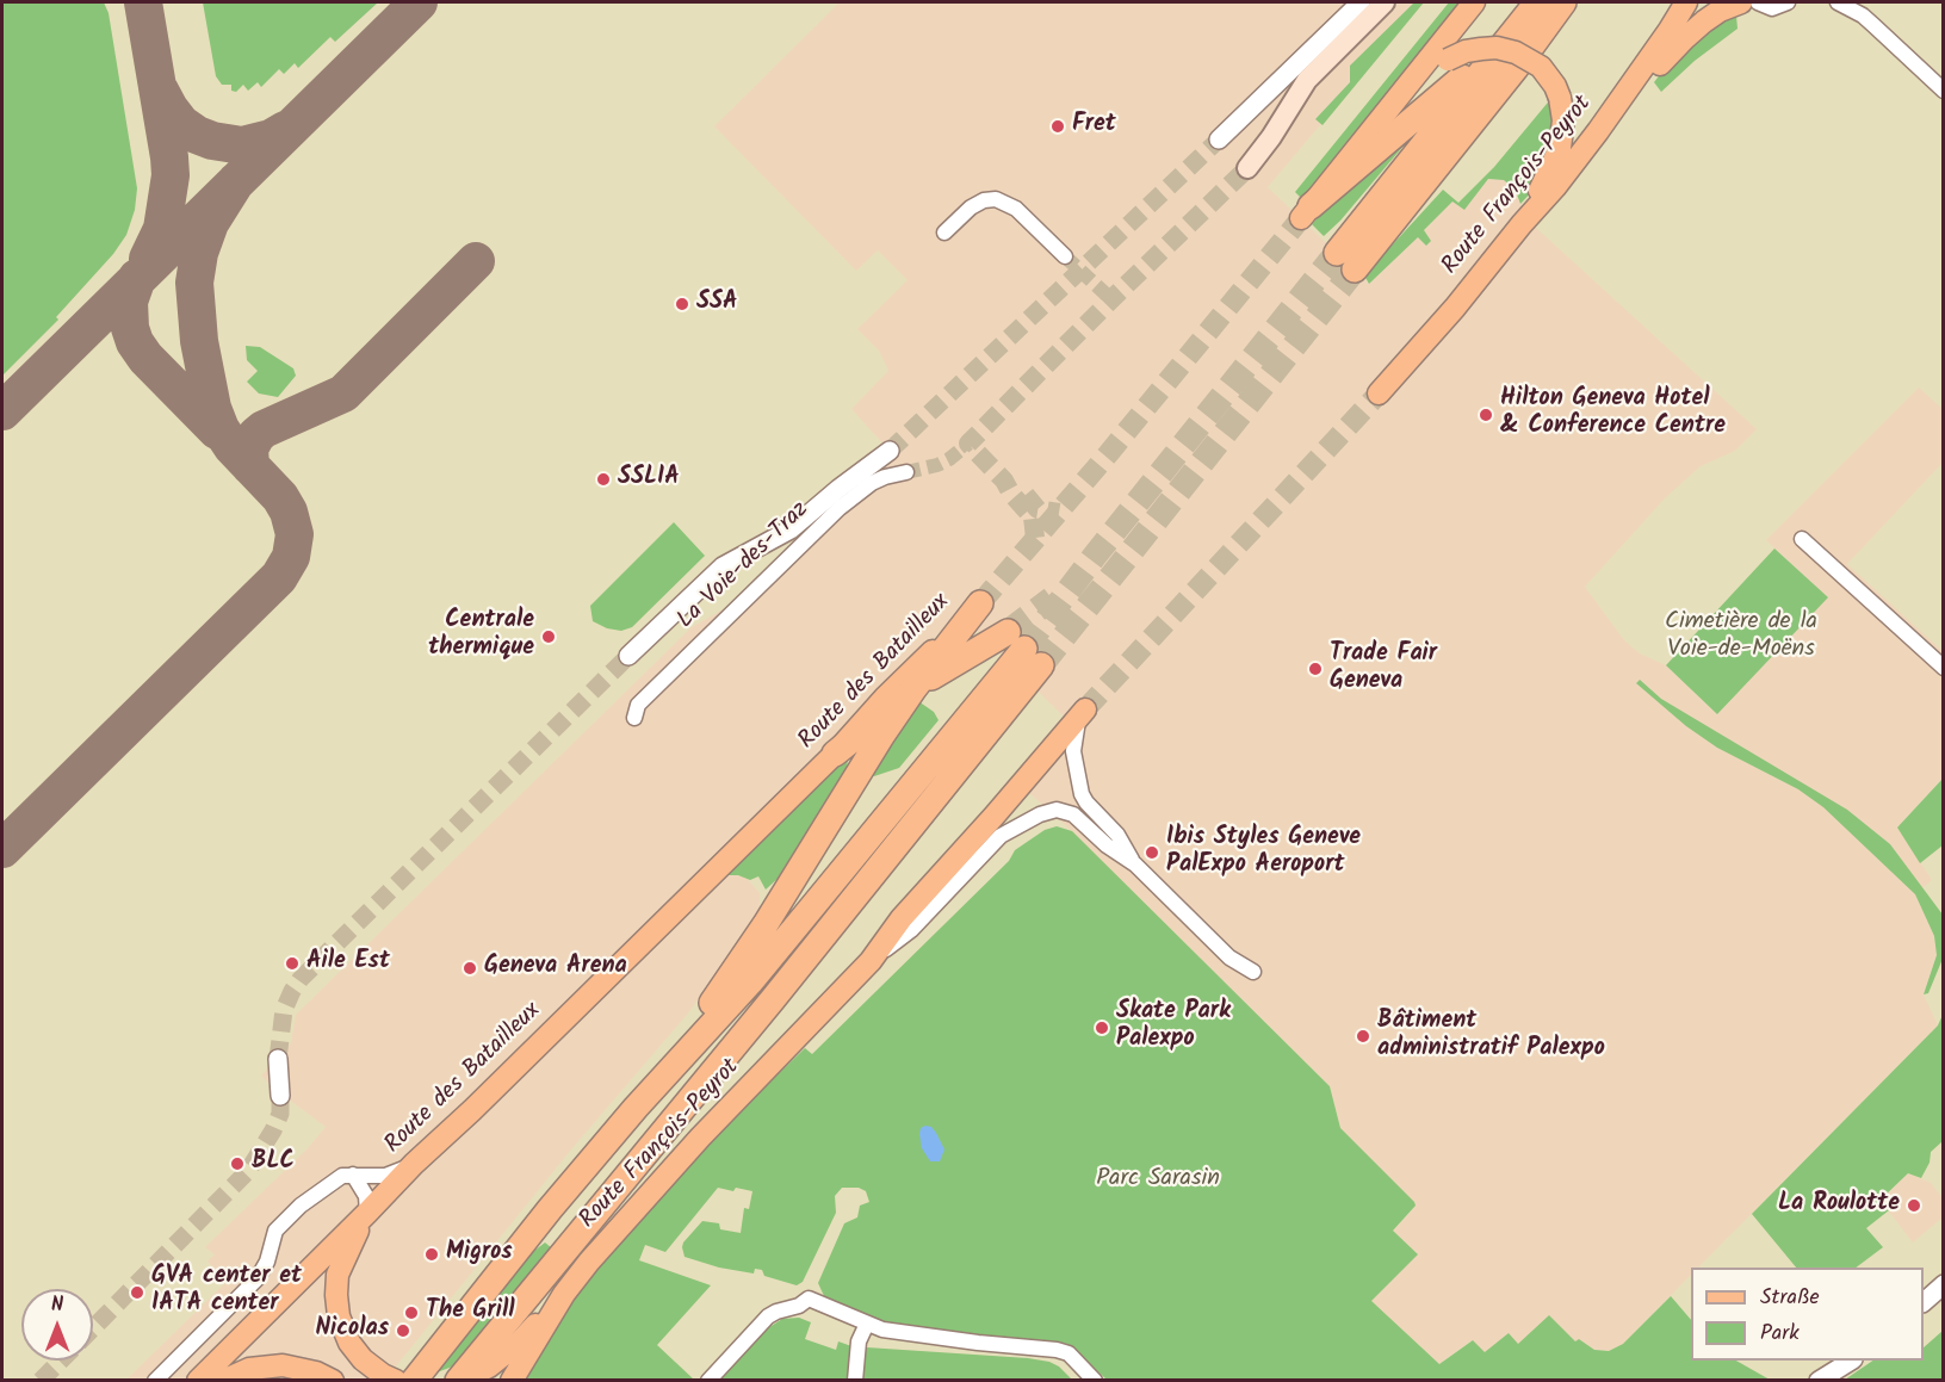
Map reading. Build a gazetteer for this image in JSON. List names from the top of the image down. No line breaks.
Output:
{"streets":{"main road":["Route François-Peyrot","Route des Batailleux"],"street":["La Voie-des-Traz"]},"parks":["Cimetière de la Voie-de-Moëns","Parc Sarasin"],"places":["Fret","SSA","Hilton Geneva Hotel & Conference Centre","SSLIA","Centrale thermique","Trade Fair Geneva","Ibis Styles Geneve PalExpo Aeroport","Aile Est","Geneva Arena","Skate Park Palexpo","Bâtiment administratif Palexpo","BLC","La Roulotte","Migros","GVA center et IATA center","The Grill","Nicolas"],"legend":["Straße","Park"],"north":"top"}
